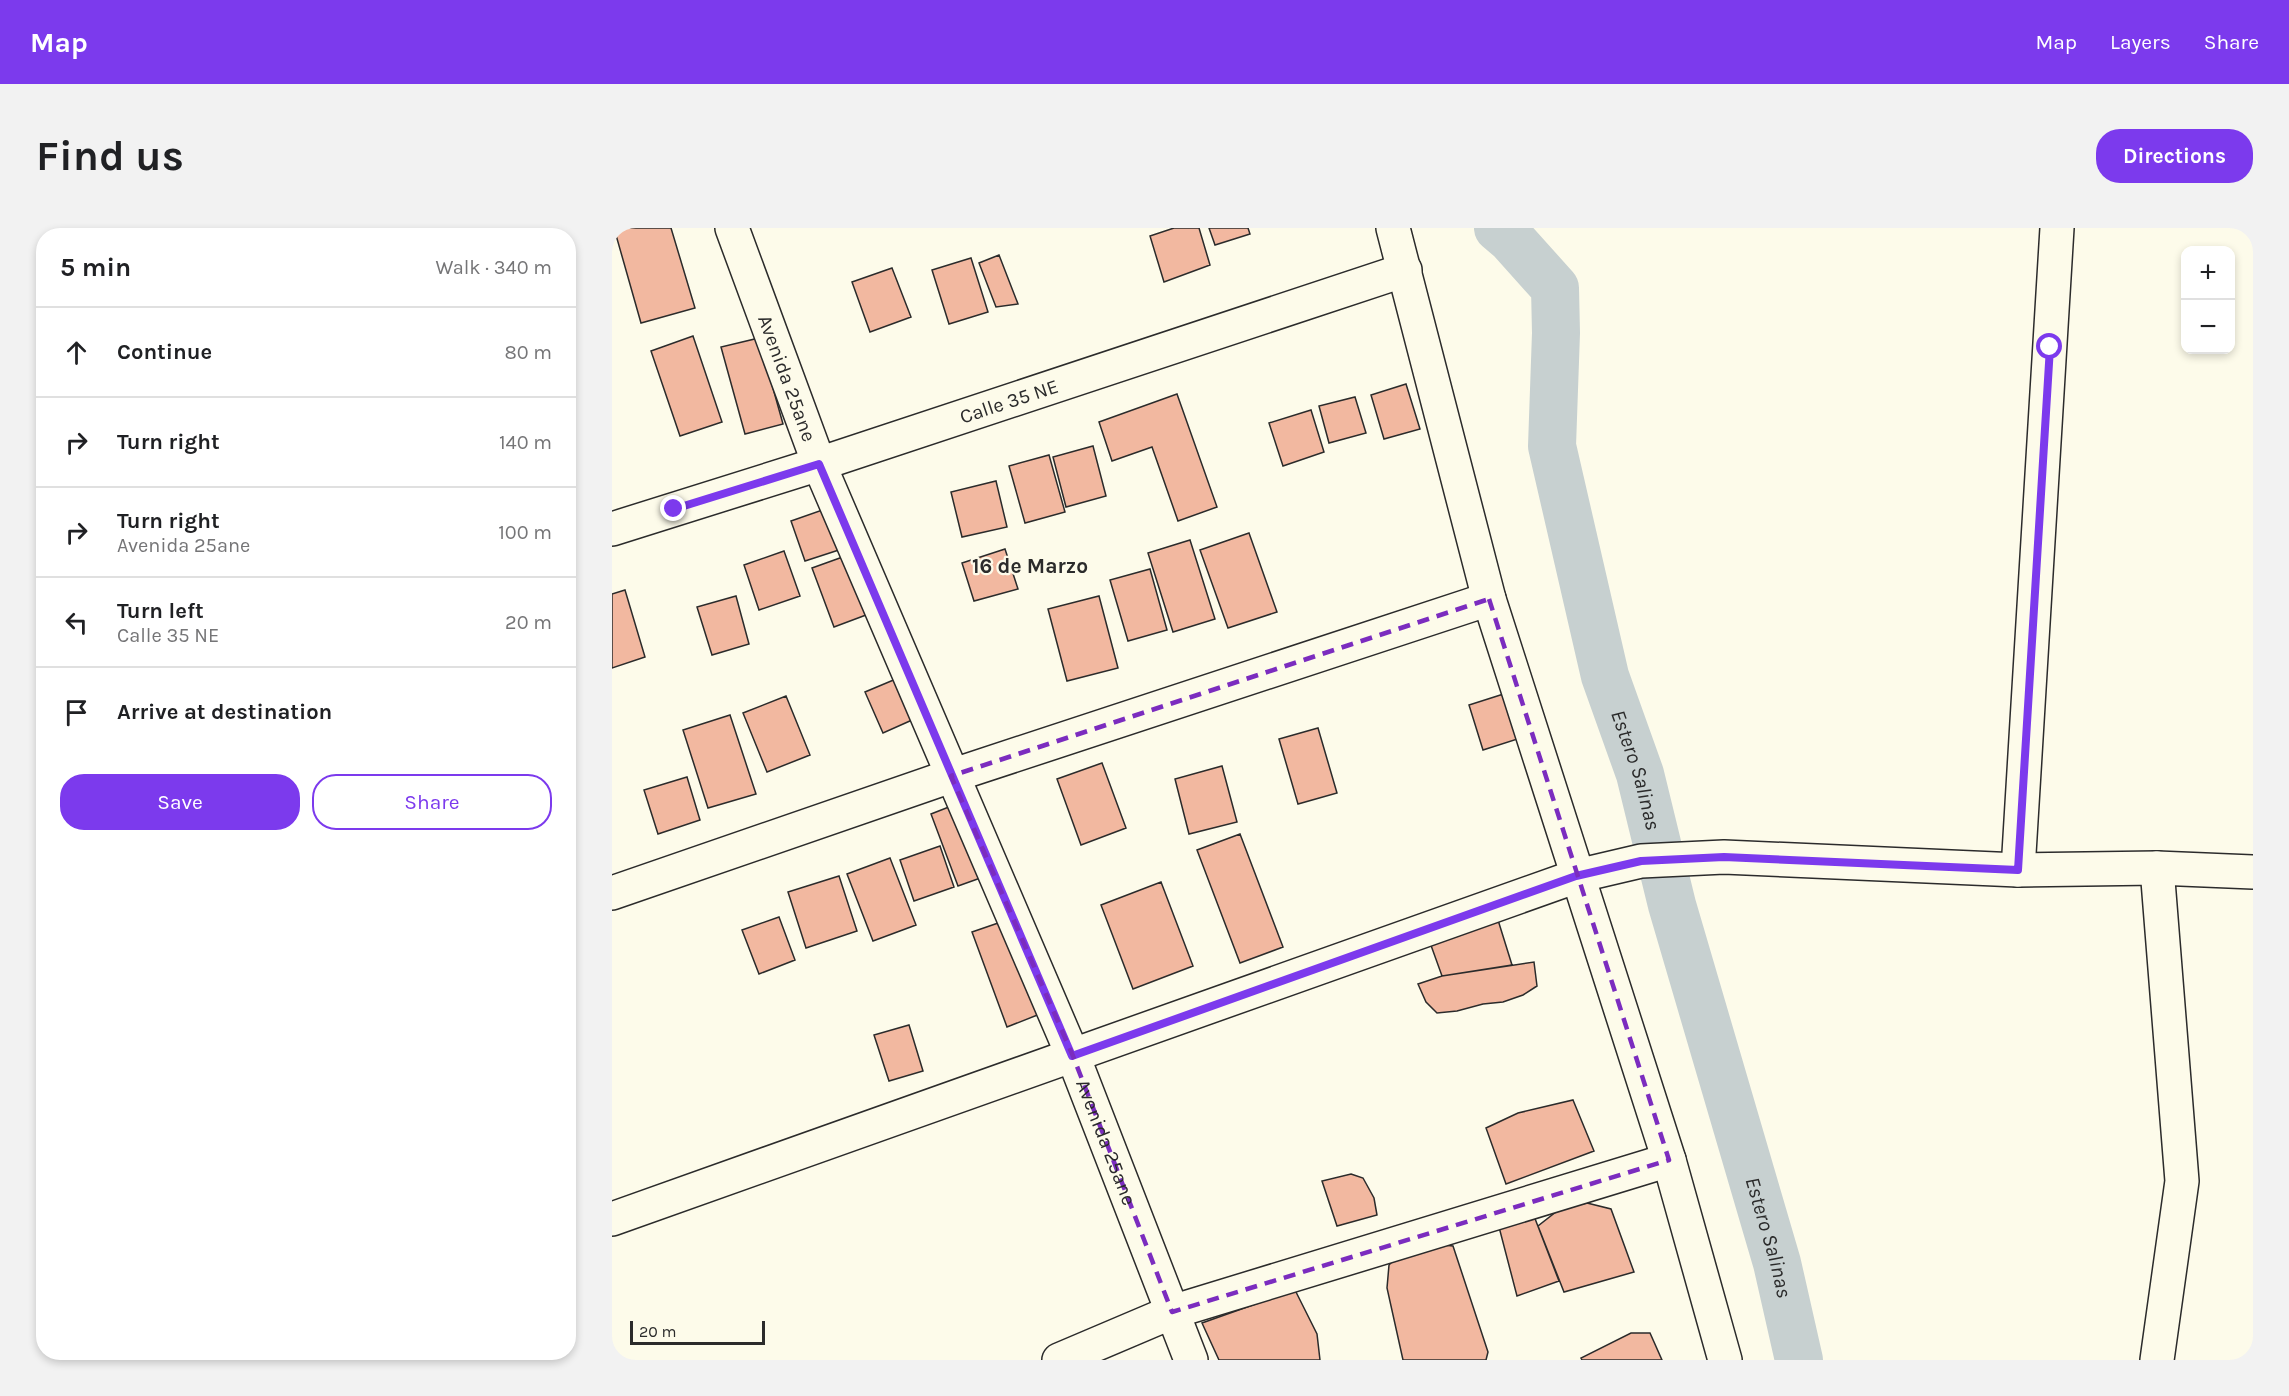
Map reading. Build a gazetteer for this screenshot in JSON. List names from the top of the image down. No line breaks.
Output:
{"streets":{"street":["Avenida 25ane","Calle 35 NE"]},"crossings":[["Avenida 25ane","Calle 35 NE"]],"districts":["16 de Marzo"],"water":["Estero Salinas"],"scale_bar":"20 m","page":{"header":"Map","nav":["Map","Layers","Share"],"buttons":["Directions",["Save","Share"]],"title":"Find us","heading":["5 min","Walk · 340 m"],"map_buttons":["+","−"],"list":[["Continue","80 m"],["Turn right","140 m"],["Turn right","Avenida 25ane","100 m"],["Turn left","Calle 35 NE","20 m"],"Arrive at destination"],"scale":"20 m"}}
